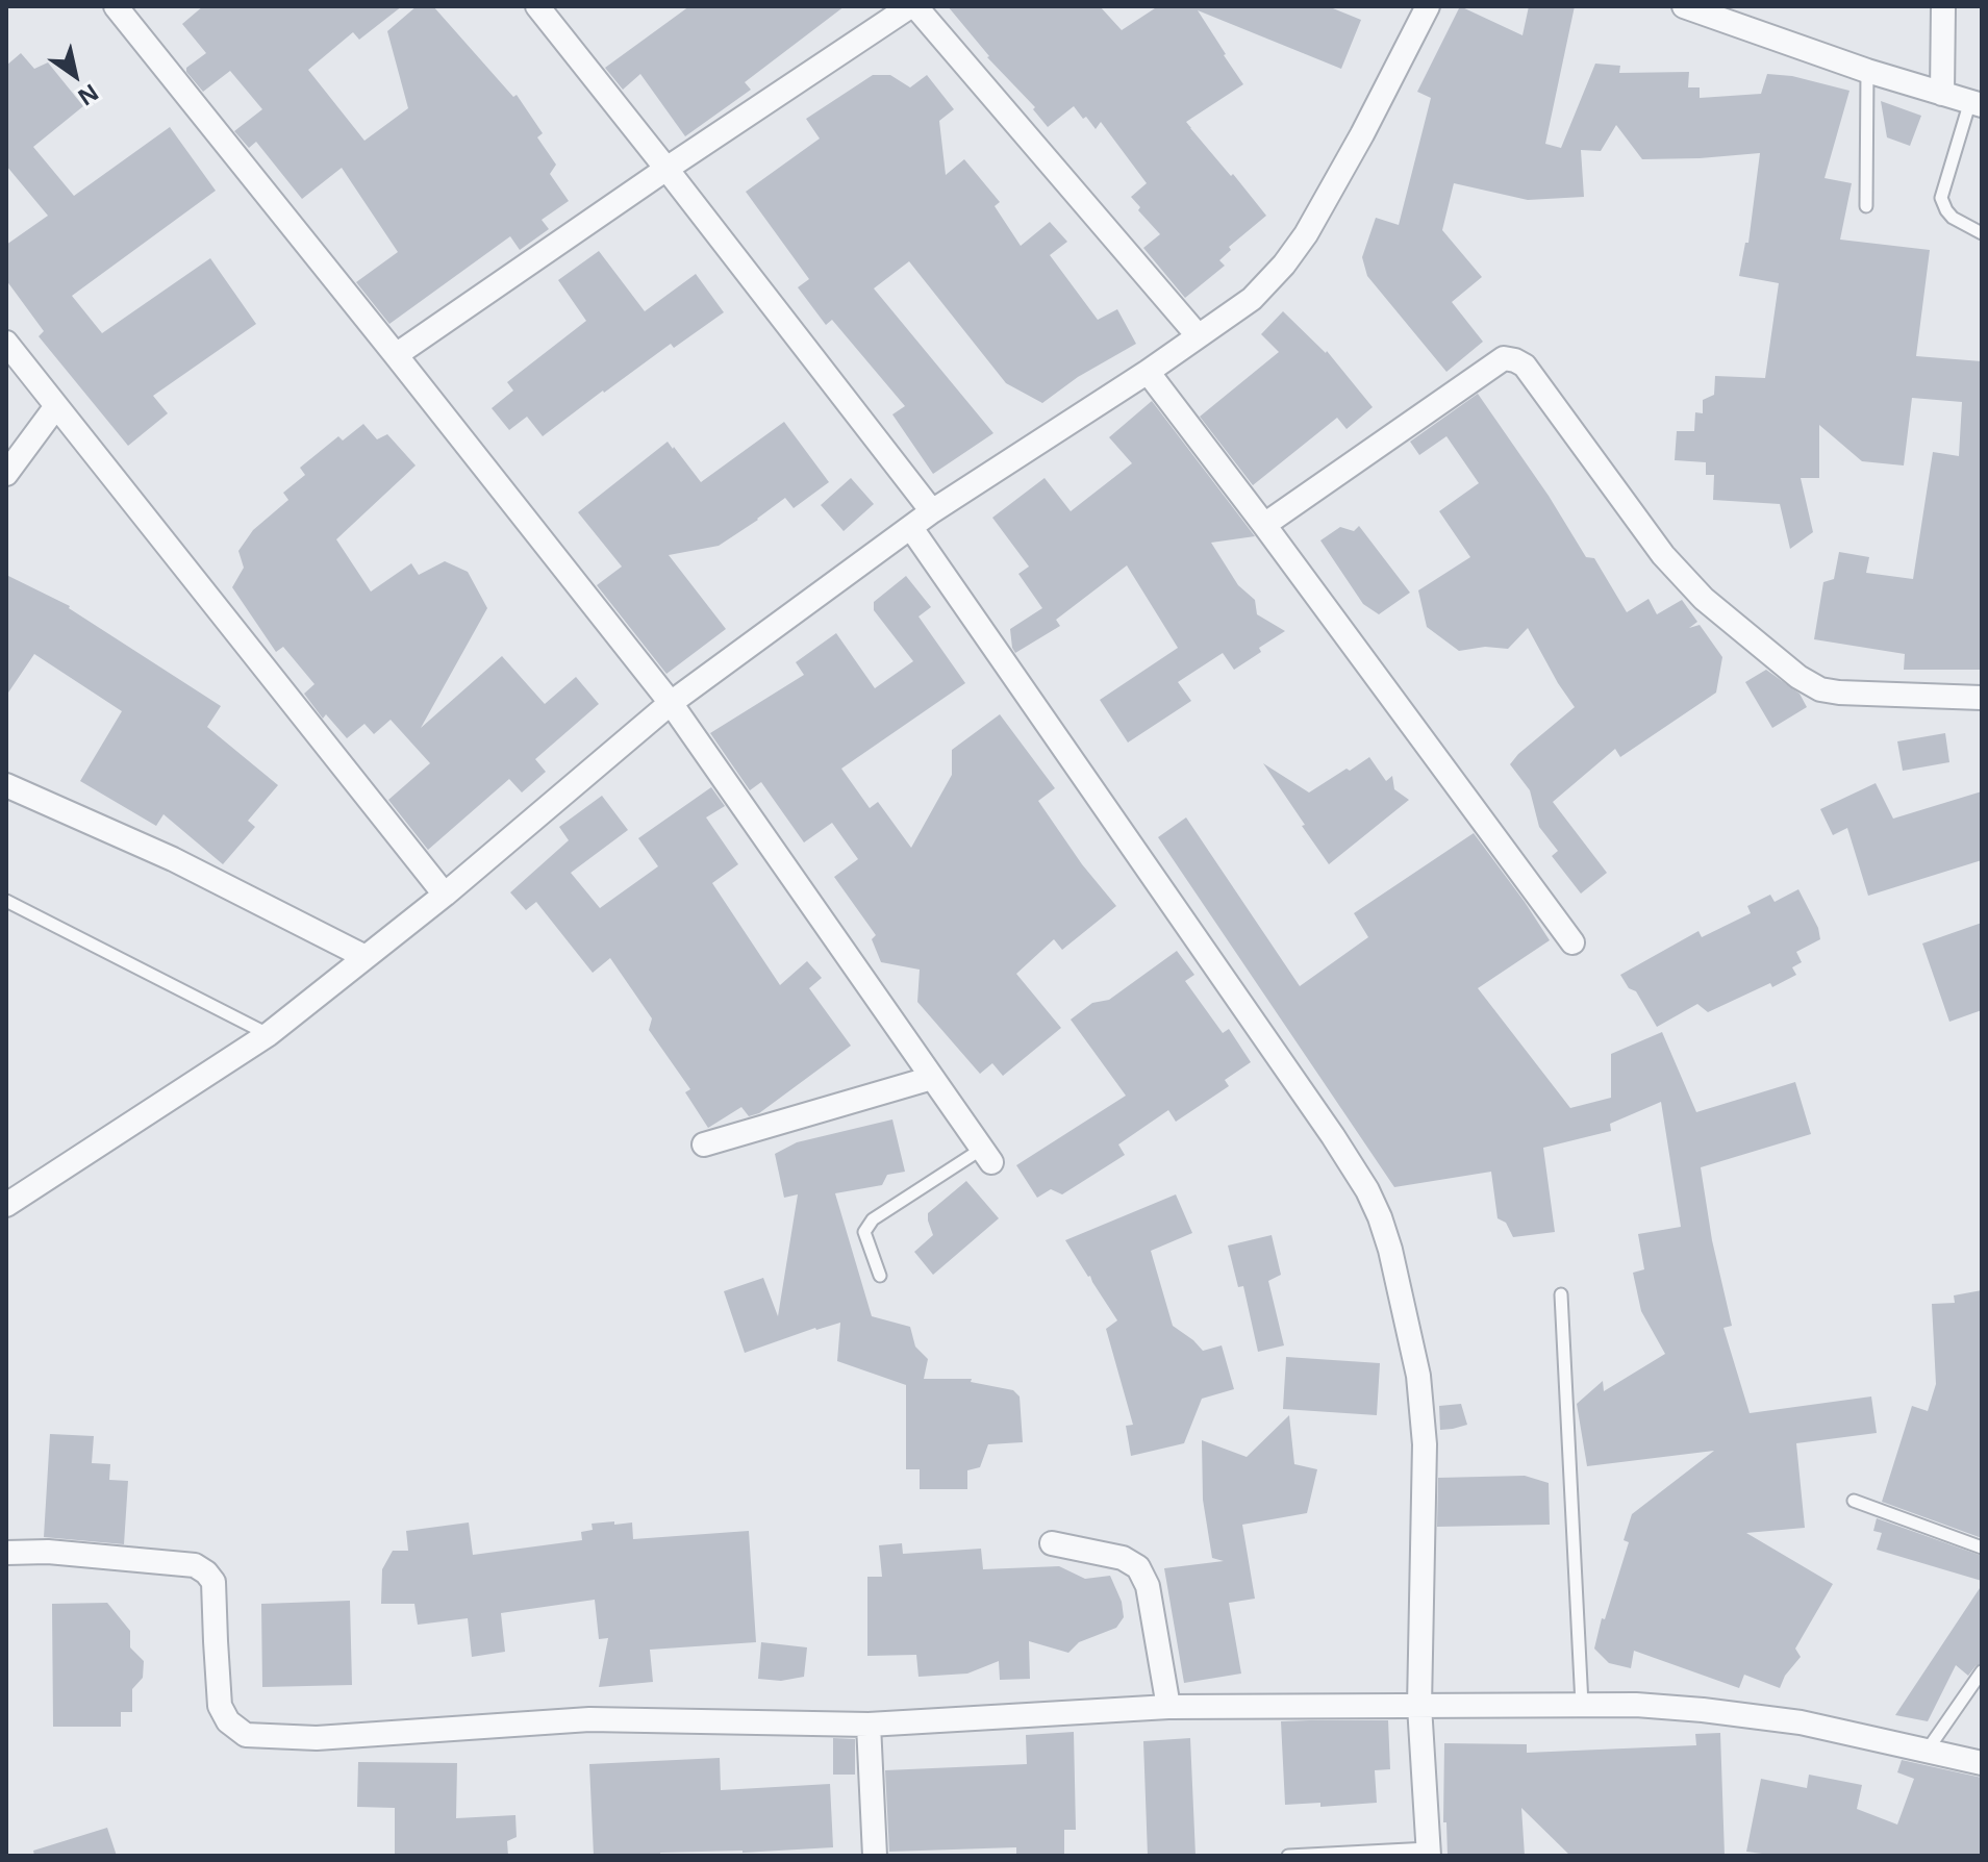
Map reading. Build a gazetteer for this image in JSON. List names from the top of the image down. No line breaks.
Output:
{"north":"bottom right"}
